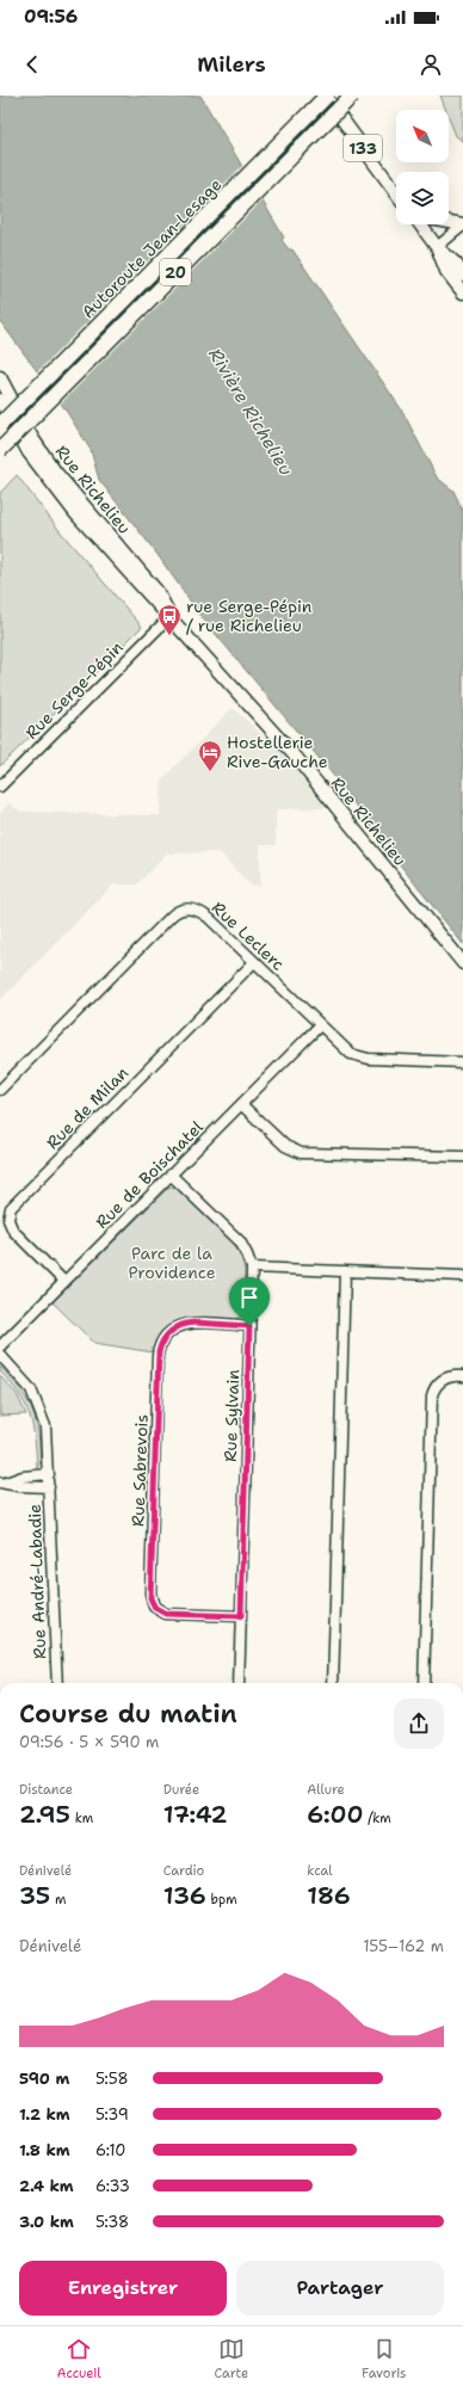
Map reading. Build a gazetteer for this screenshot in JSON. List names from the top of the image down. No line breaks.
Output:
{"streets":{"highway":["Autoroute Jean-Lesage","20"],"main road":["133","Rue Richelieu"],"street":["Rue Serge-Pépin","Rue Leclerc","Rue de Milan","Rue de Boischatel","Rue Sylvain","Rue Sabrevois","Rue André-Labadie"]},"crossings":[["133","Autoroute Jean-Lesage"],["Autoroute Jean-Lesage","Rue Richelieu"],["Rue Richelieu","Rue Serge-Pépin"],["Rue Leclerc","Rue de Milan"],["Rue Leclerc","Rue de Boischatel"],["Rue de Milan","Rue de Boischatel"],["Rue de Boischatel","Rue Sylvain"],["Rue Sylvain","Rue Sabrevois"]],"water":["Rivière Richelieu"],"parks":["Parc de la Providence"],"places":{"bus stop":["rue Serge-Pépin / rue Richelieu"],"hotel":["Hostellerie Rive-Gauche"]},"north":"top left","page":{"status":"09:56","header":"Milers","heading":["Course du matin","09:56 · 5 × 590 m"],"stats":[["Distance","2.95 km"],["Durée","17:42"],["Allure","6:00 /km"],["Dénivelé","35 m"],["Cardio","136 bpm"],["kcal","186"]],"chart":["Dénivelé","155–162 m"],"list":[{"name":"590 m","note":"5:58"},{"name":"1.2 km","note":"5:39"},{"name":"1.8 km","note":"6:10"},{"name":"2.4 km","note":"6:33"},{"name":"3.0 km","note":"5:38"}],"buttons":["Enregistrer","Partager"],"tabs":["Accueil","Carte","Favoris"]}}
